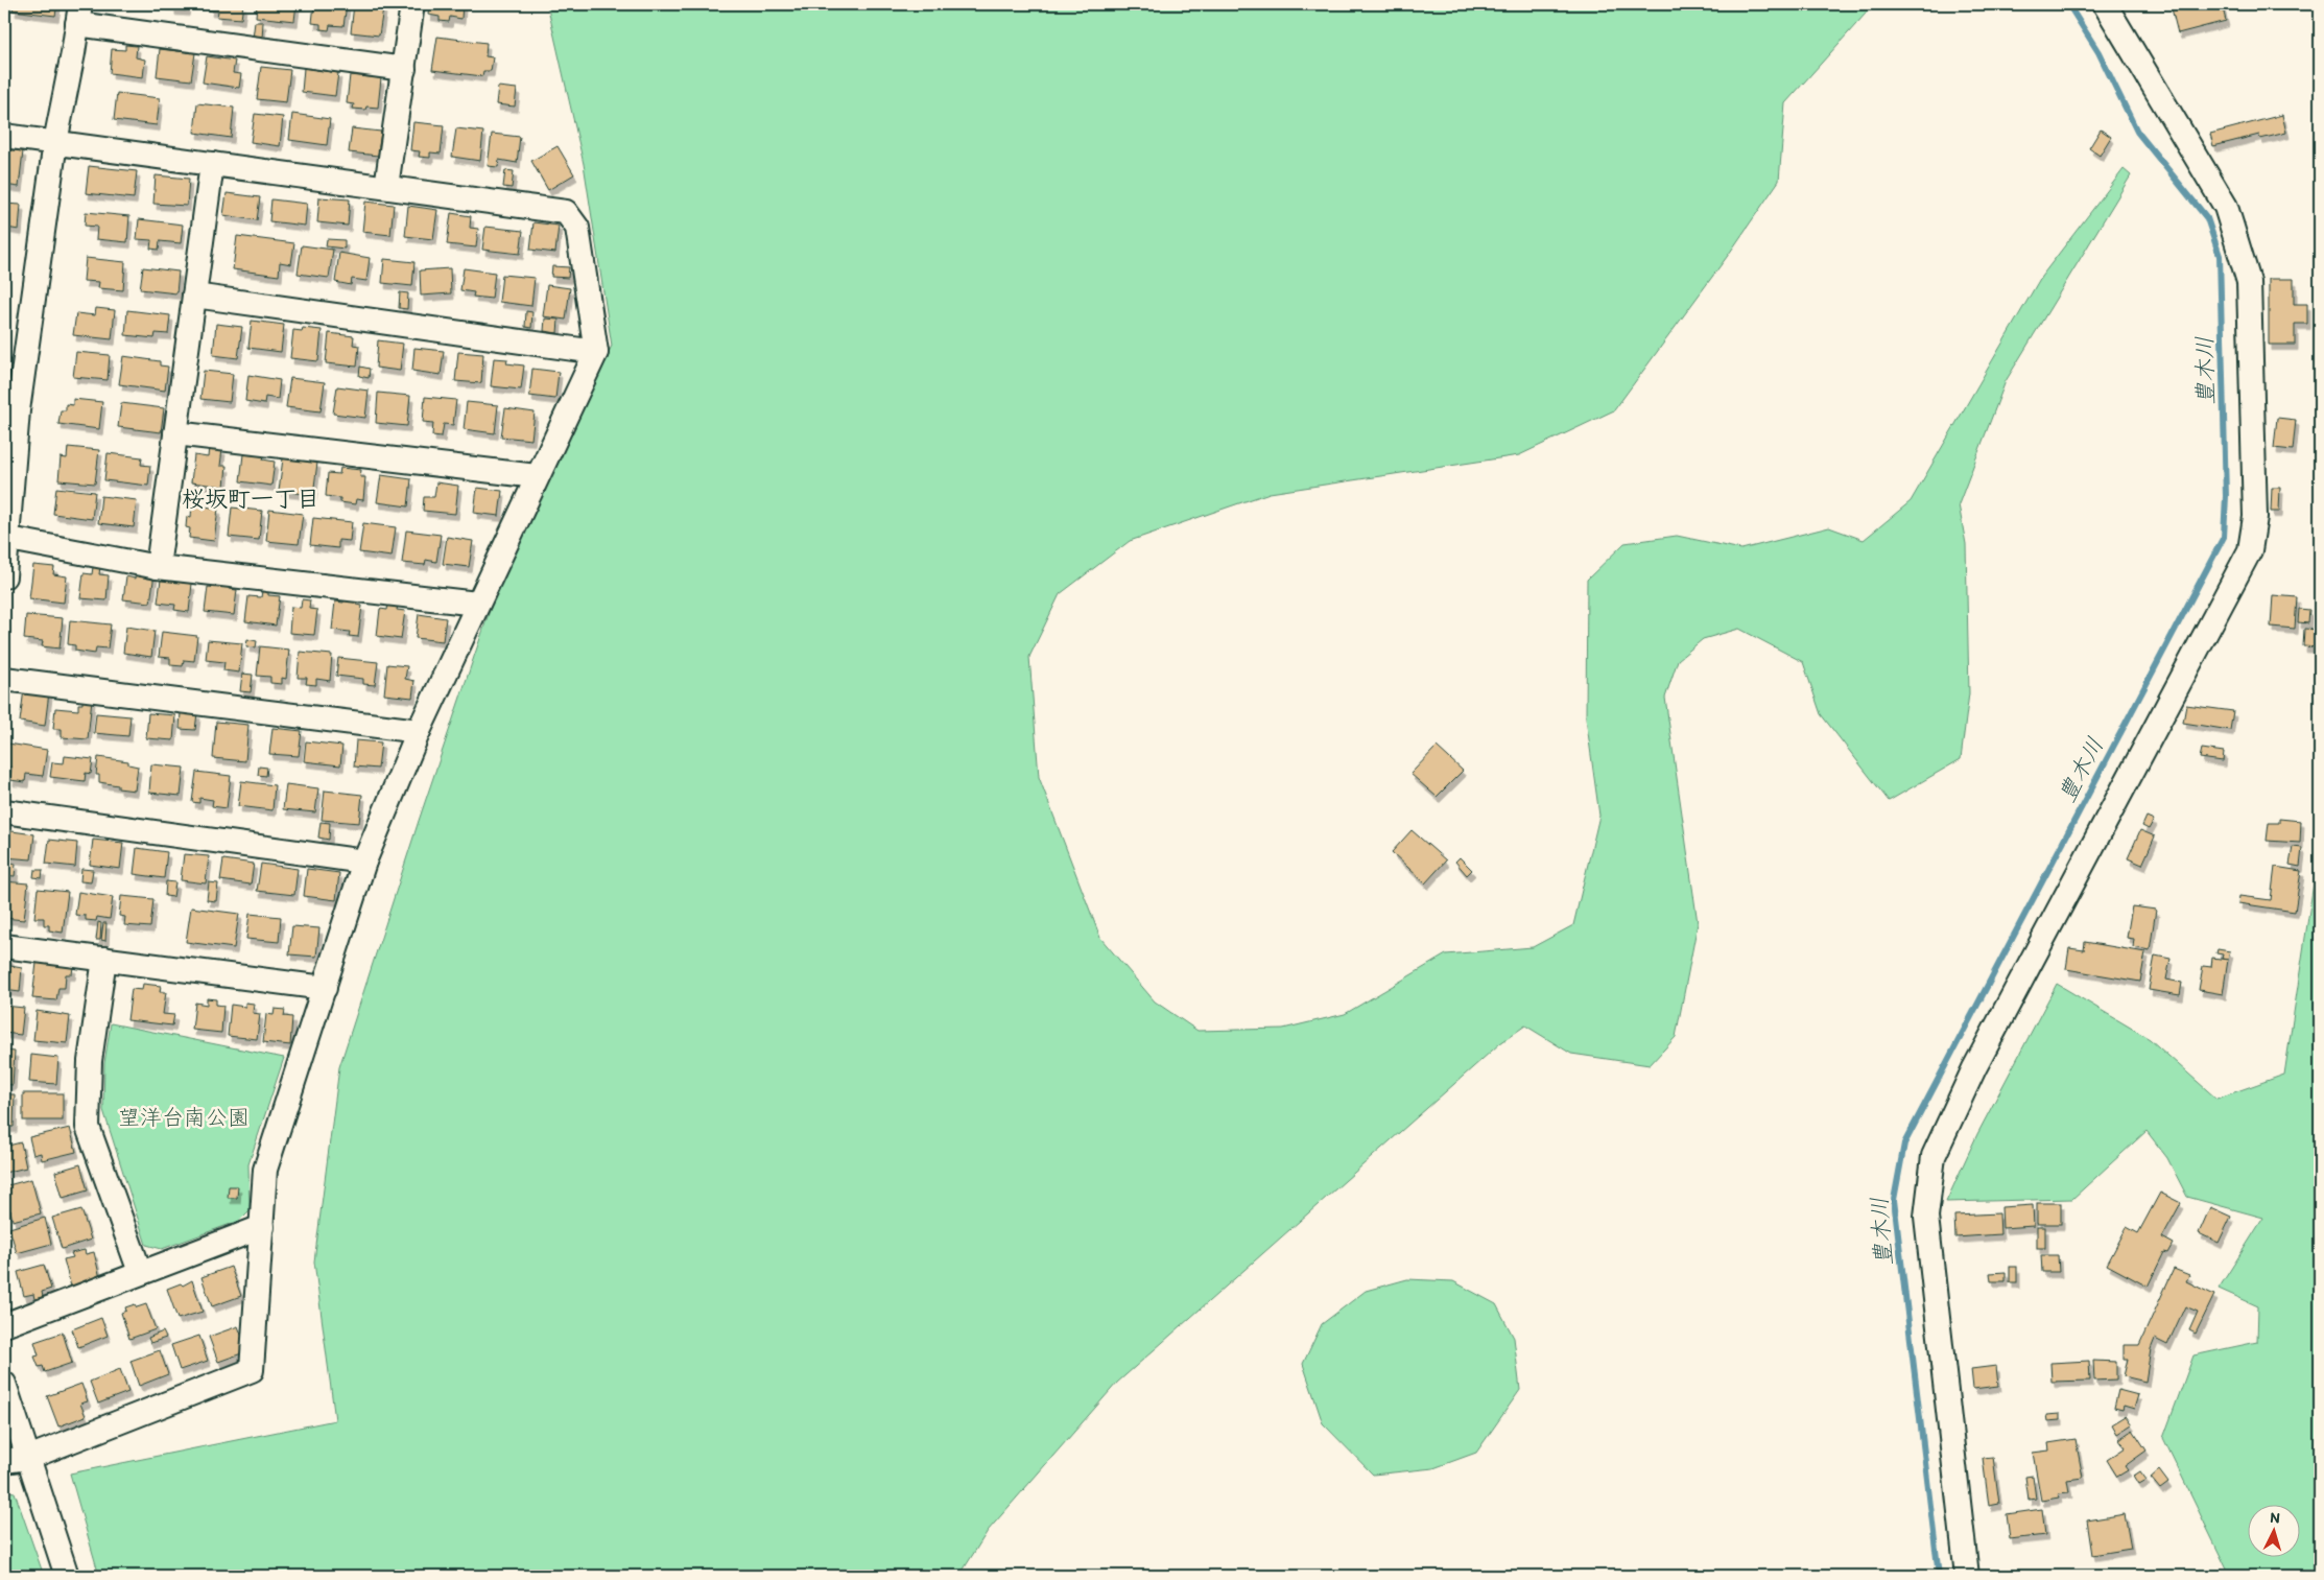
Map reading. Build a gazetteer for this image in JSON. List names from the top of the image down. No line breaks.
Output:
{"districts":["桜坂町一丁目"],"water":["豊木川"],"parks":["望洋台南公園"],"north":"top"}
